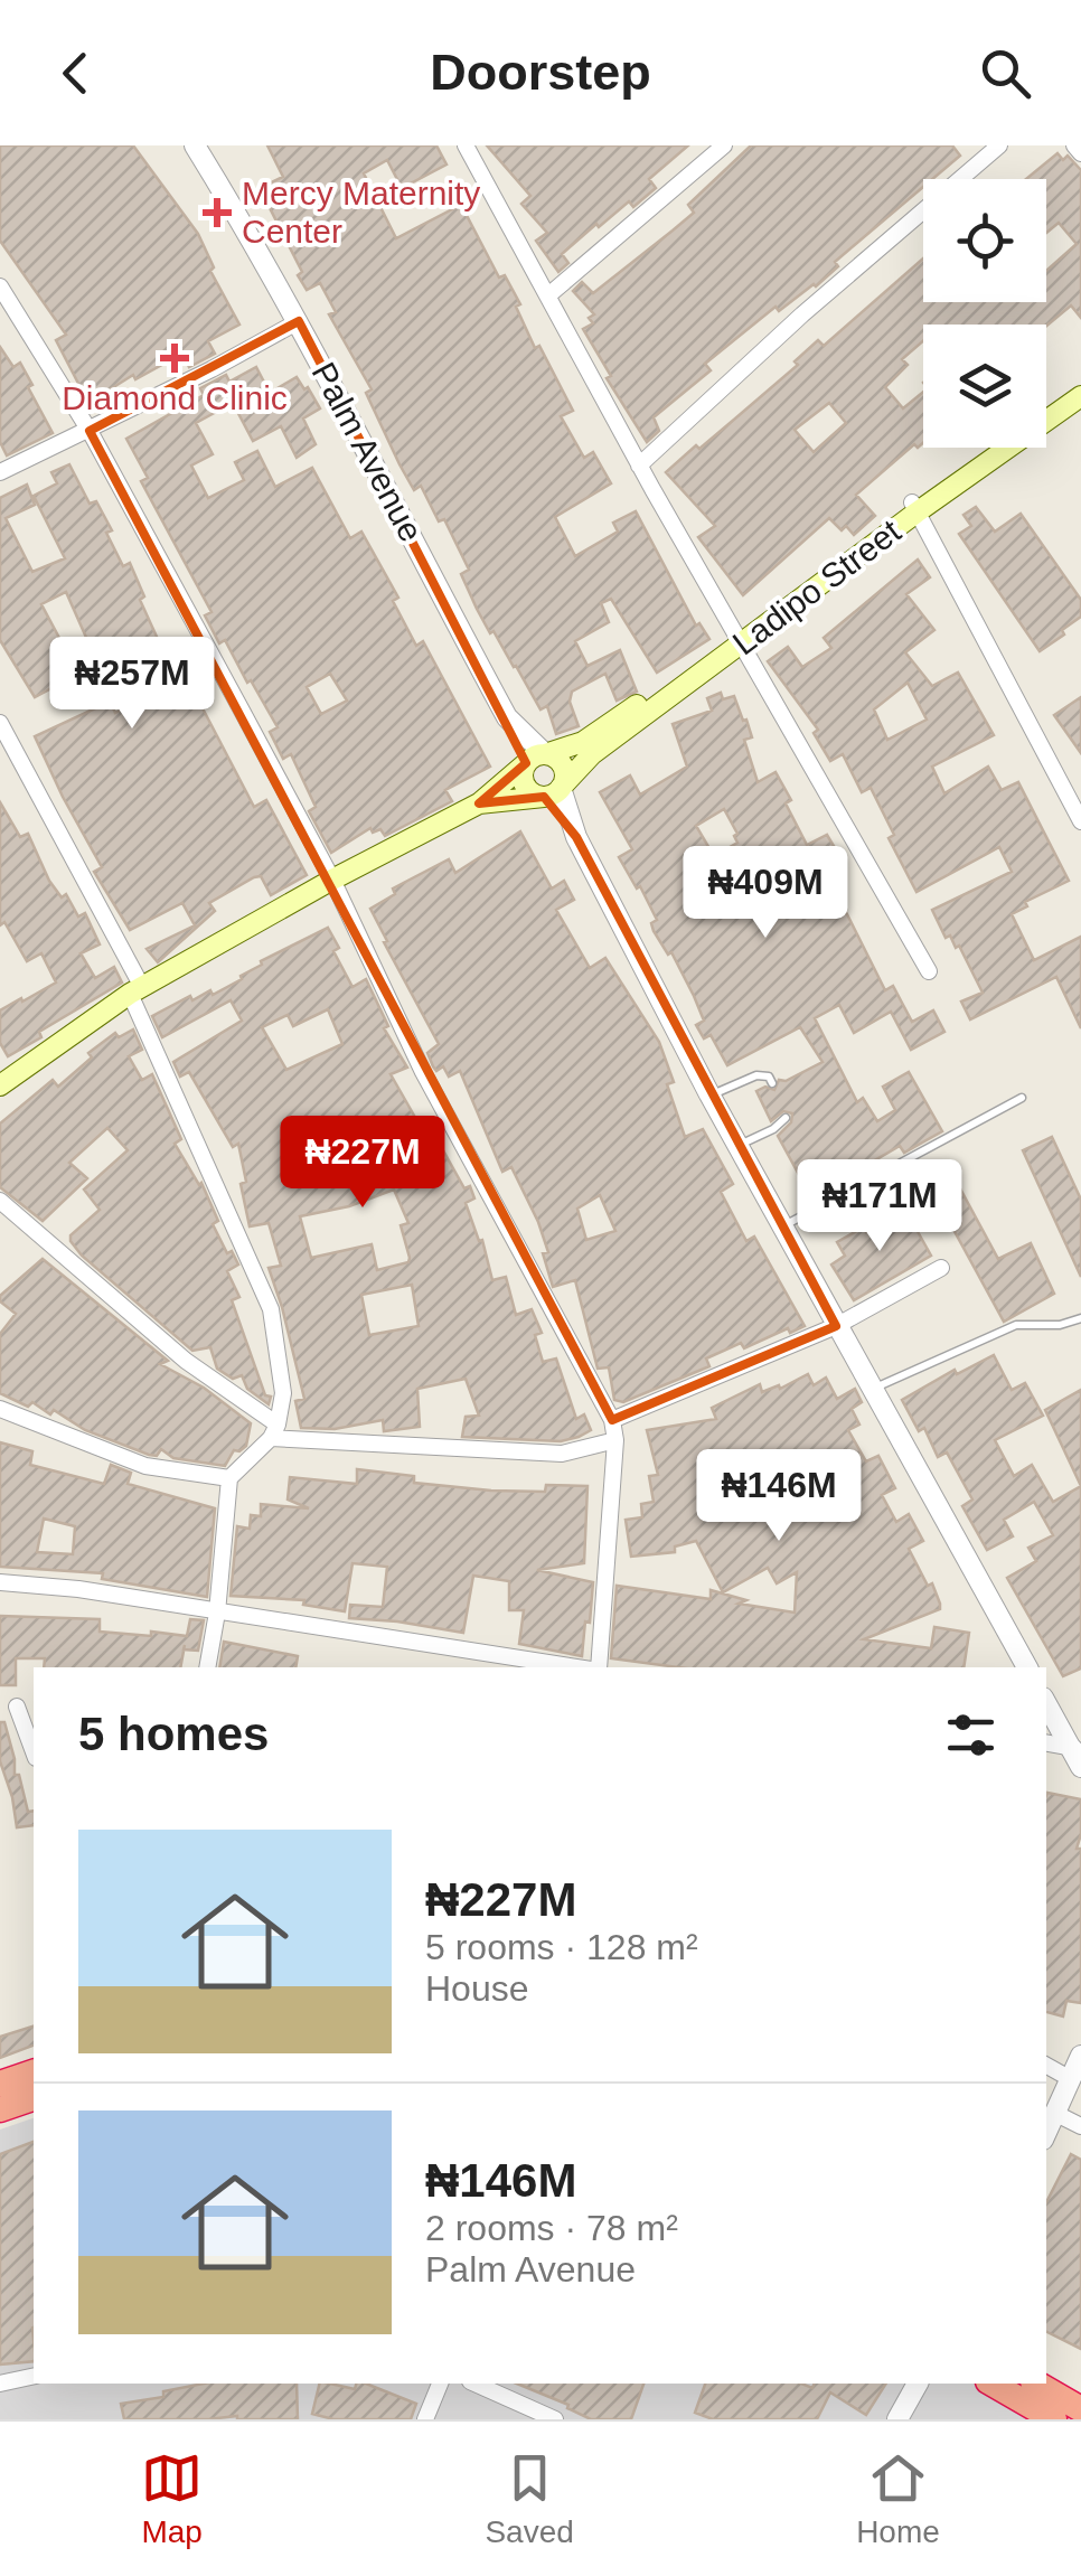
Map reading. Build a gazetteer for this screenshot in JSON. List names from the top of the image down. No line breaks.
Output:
{"streets":{"main road":["Ladipo Street"],"street":["Palm Avenue"]},"crossings":[["Palm Avenue","Ladipo Street"]],"places":{"health":["Mercy Maternity Center","Diamond Clinic"]},"page":{"header":"Doorstep","price":["₦257M","₦409M","₦227M","₦171M","₦146M"],"heading":"5 homes","list":[{"name":"₦227M","note":"5 rooms · 128 m² · House"},{"name":"₦146M","note":"2 rooms · 78 m² · Palm Avenue"}],"tabs":["Map","Saved","Home"]}}
